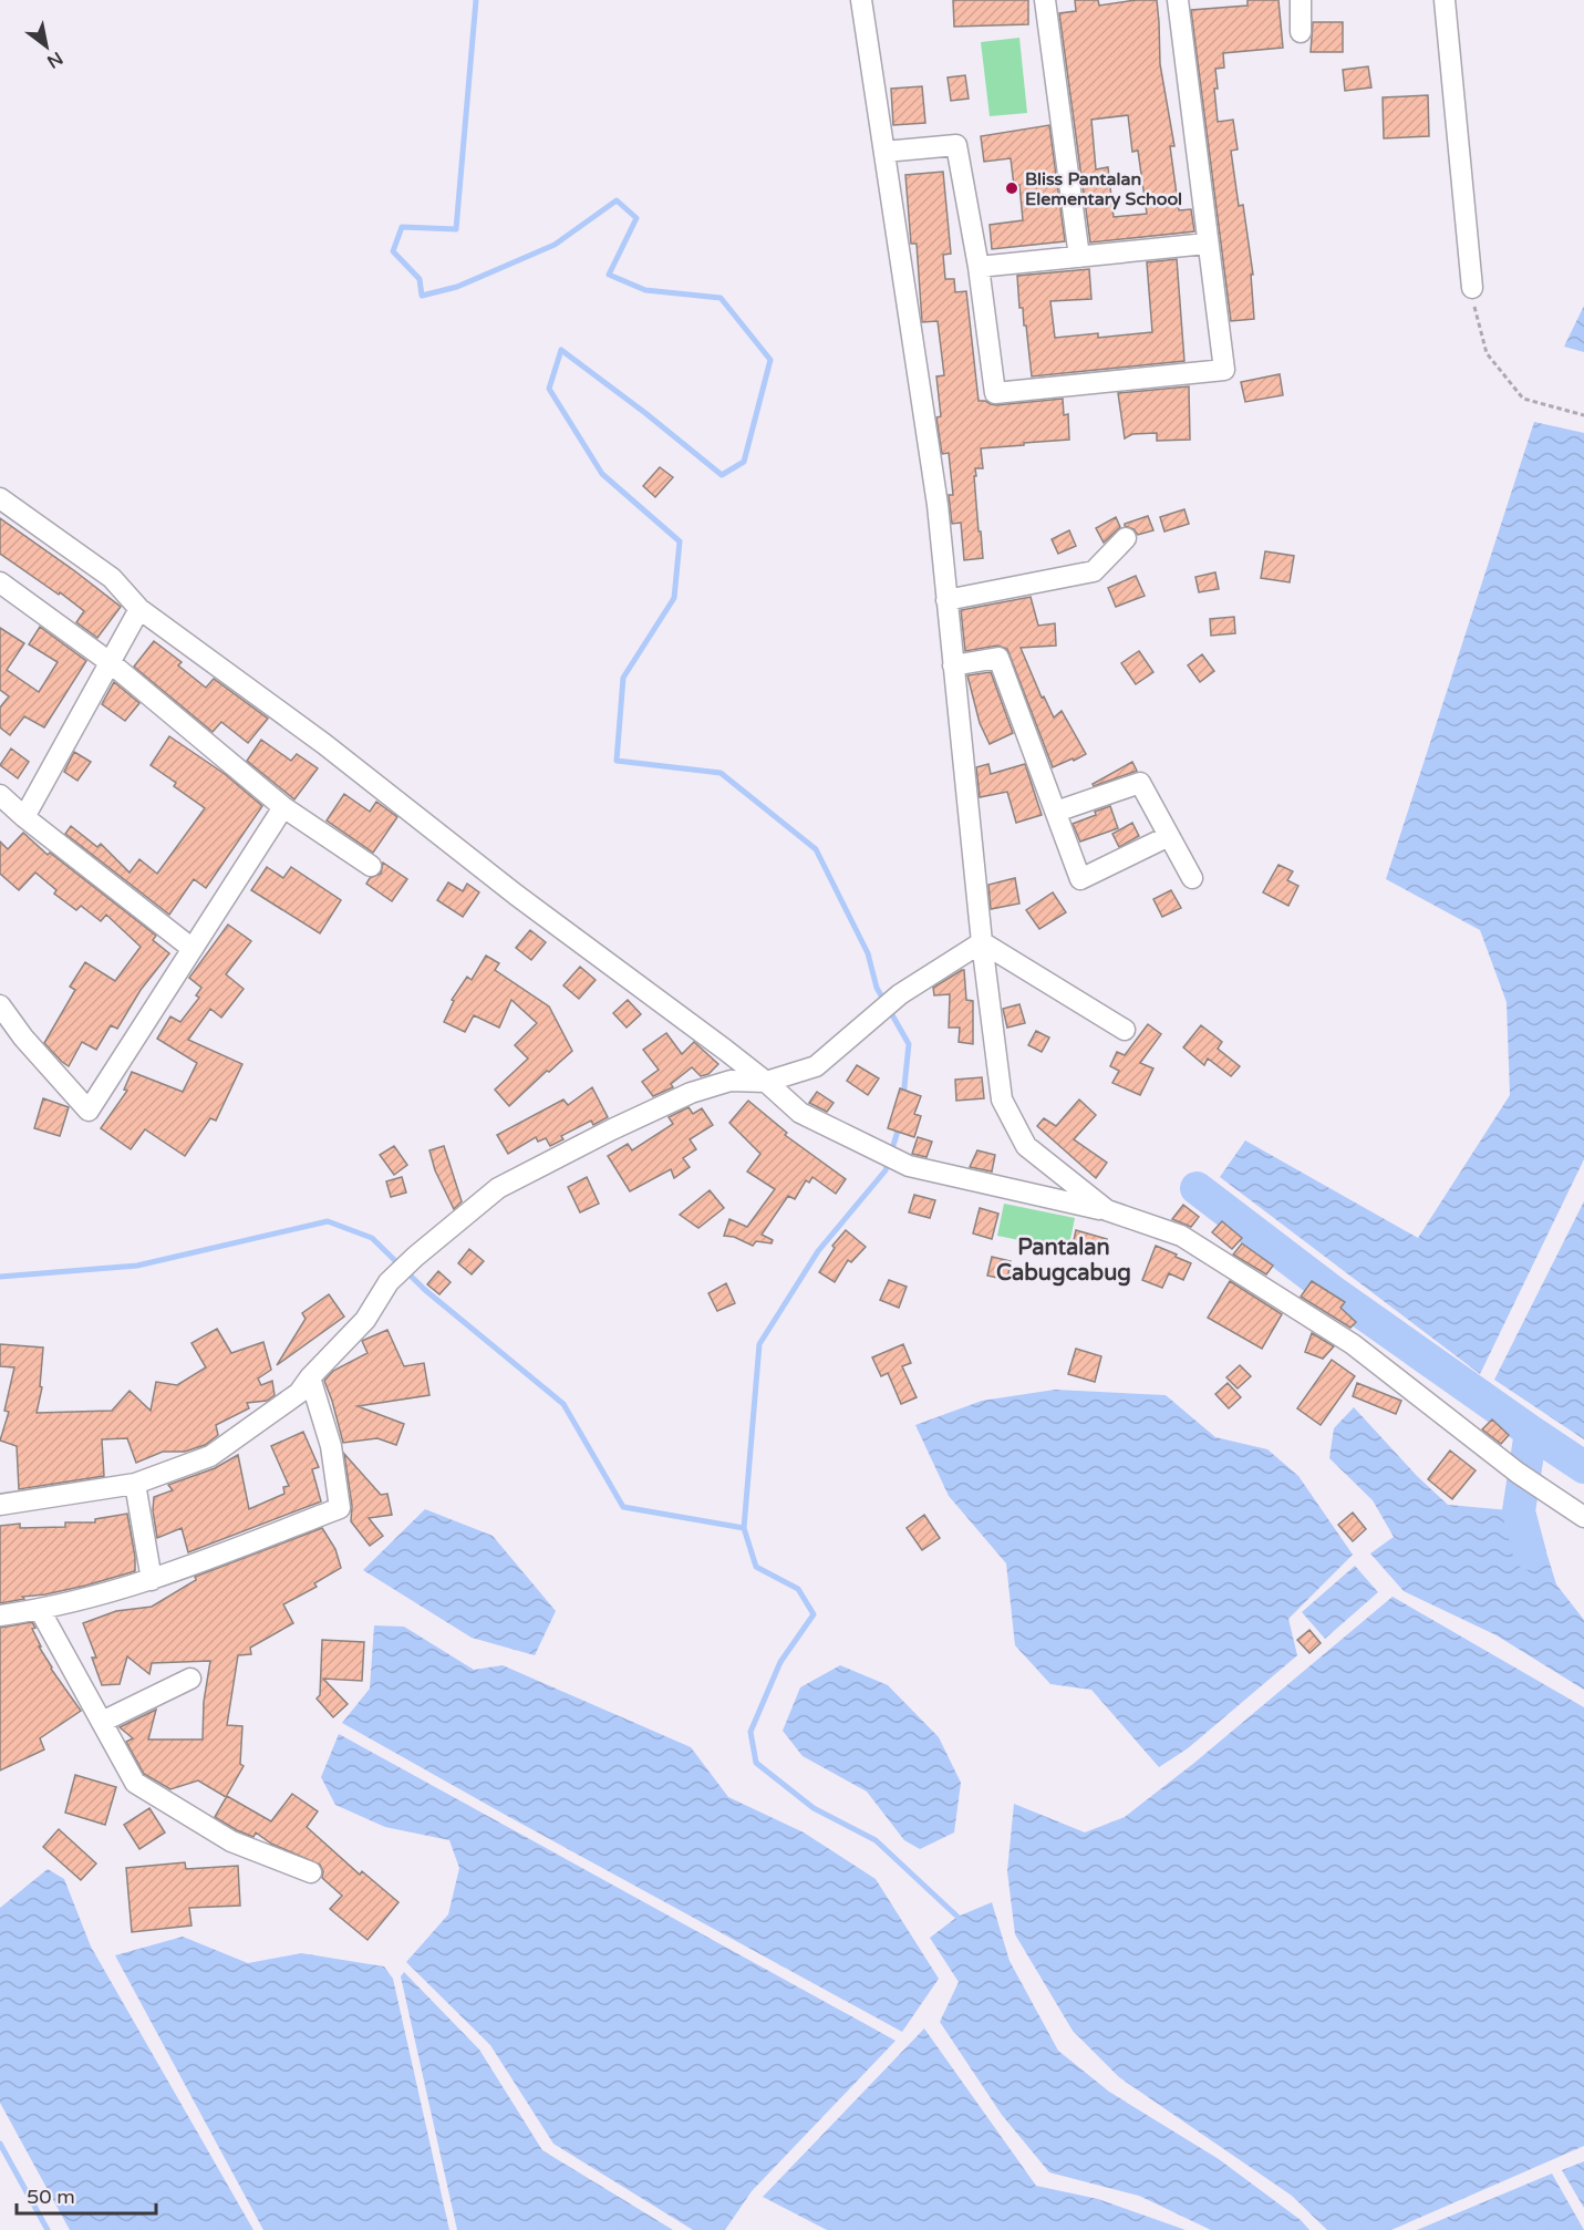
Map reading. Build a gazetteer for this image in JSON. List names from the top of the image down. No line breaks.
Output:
{"districts":["Pantalan Cabugcabug"],"places":["Bliss Pantalan Elementary School"],"scale_bar":"50 m","north":"bottom right"}
